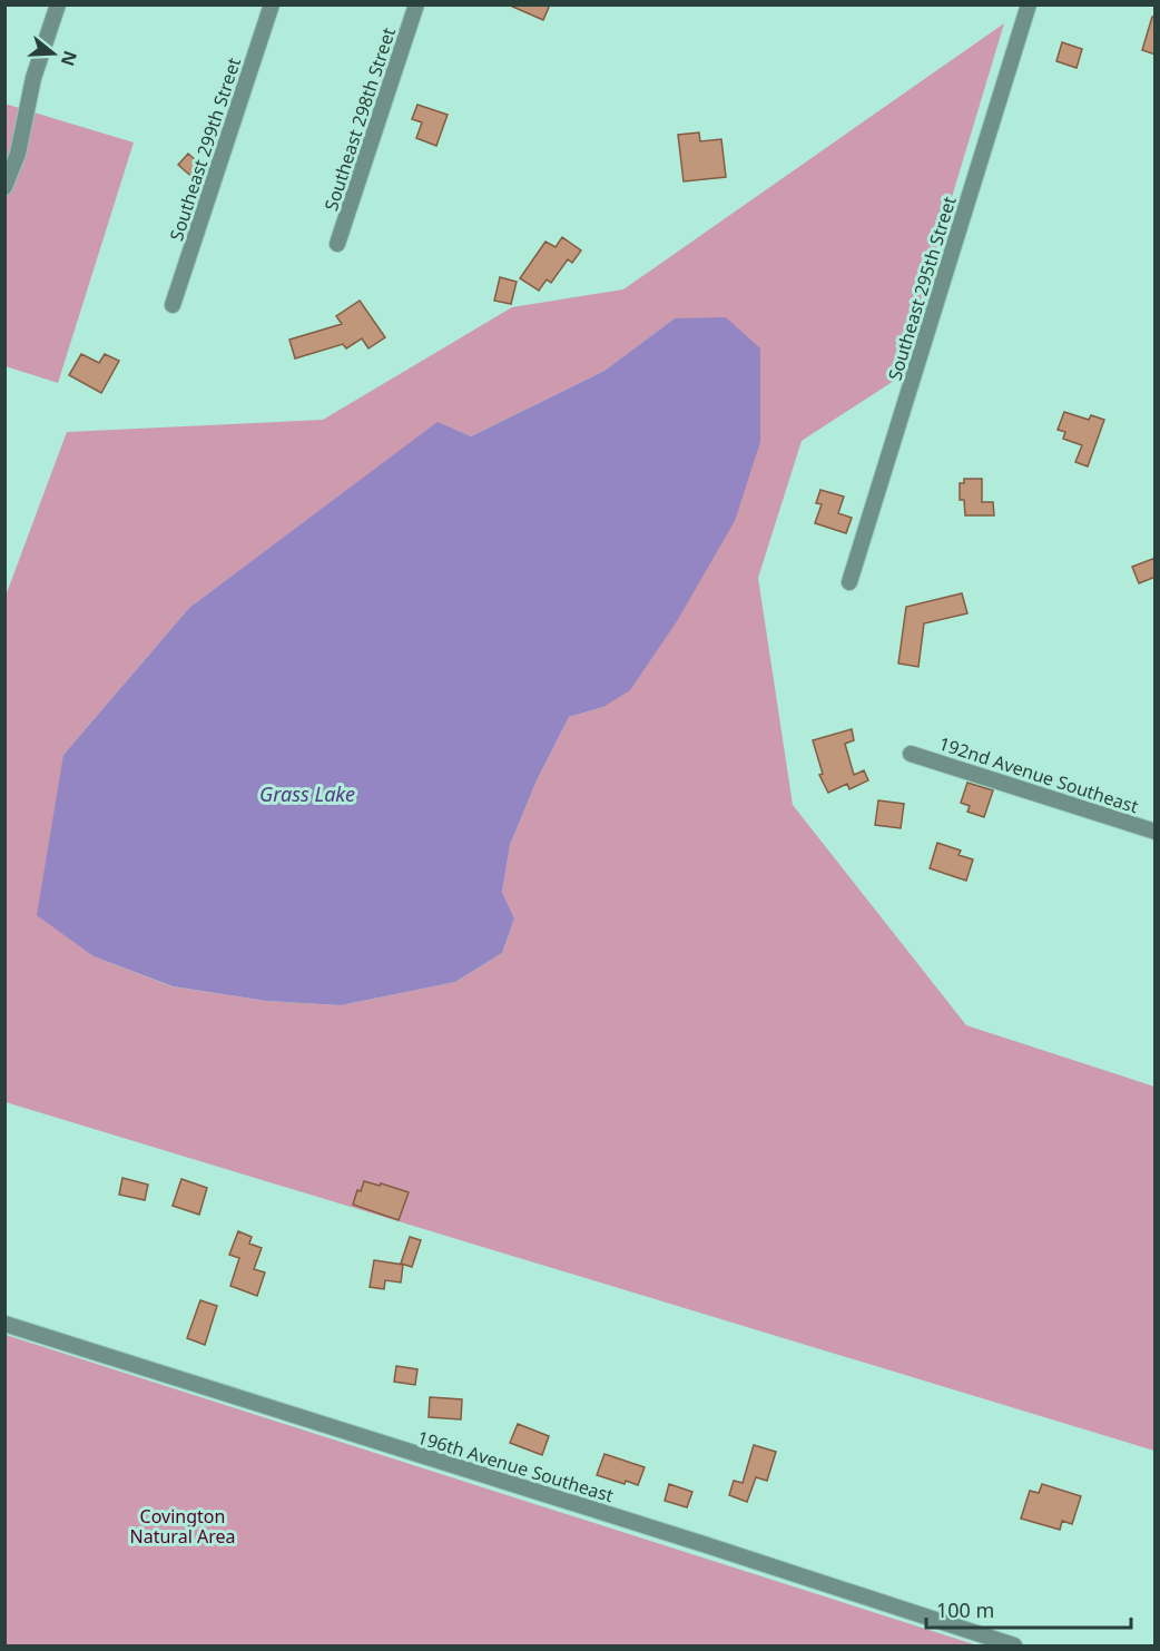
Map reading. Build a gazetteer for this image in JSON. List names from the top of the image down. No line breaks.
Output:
{"streets":{"street":["Southeast 298th Street","Southeast 299th Street","Southeast 295th Street","192nd Avenue Southeast","196th Avenue Southeast"]},"water":["Grass Lake"],"parks":["Covington Natural Area"],"scale_bar":"100 m","north":"right"}
